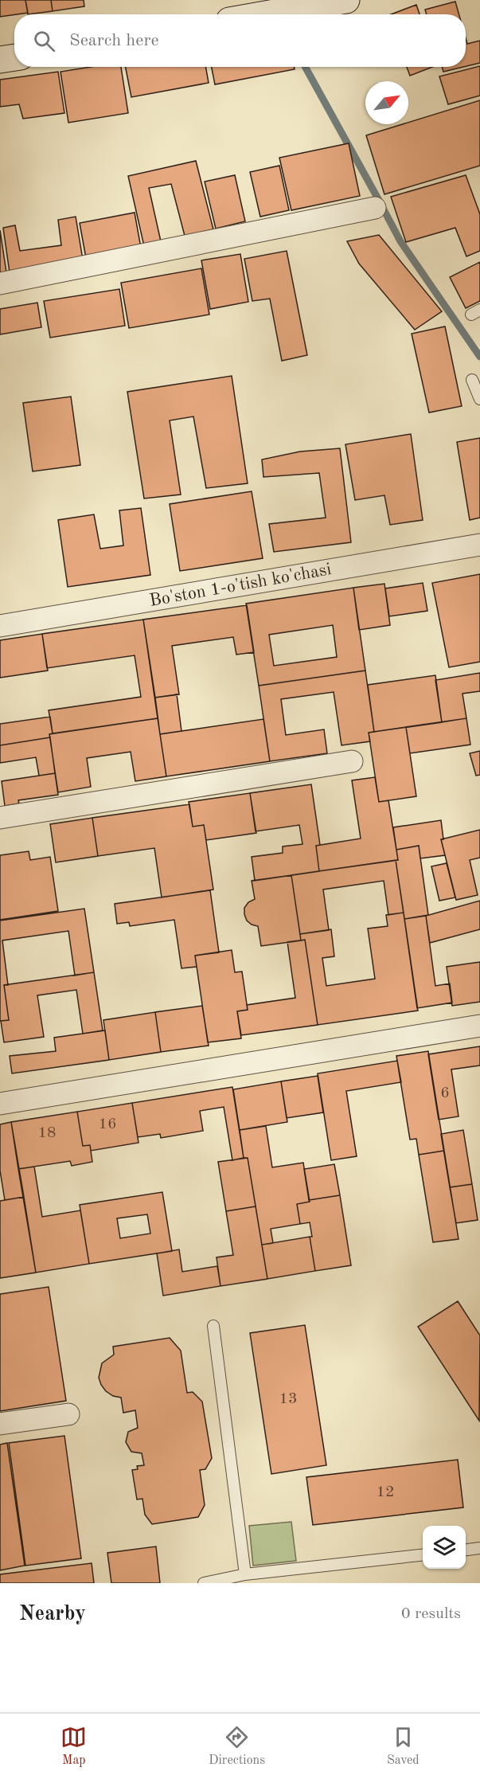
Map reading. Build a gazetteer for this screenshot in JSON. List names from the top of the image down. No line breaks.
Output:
{"streets":{"street":["Bo'ston 1-o'tish ko'chasi"]},"house_numbers":["6","16","18","13","12"],"north":"top right","page":{"search":"Search here","heading":["Nearby","0 results"],"nav":["Map","Directions","Saved"]}}
